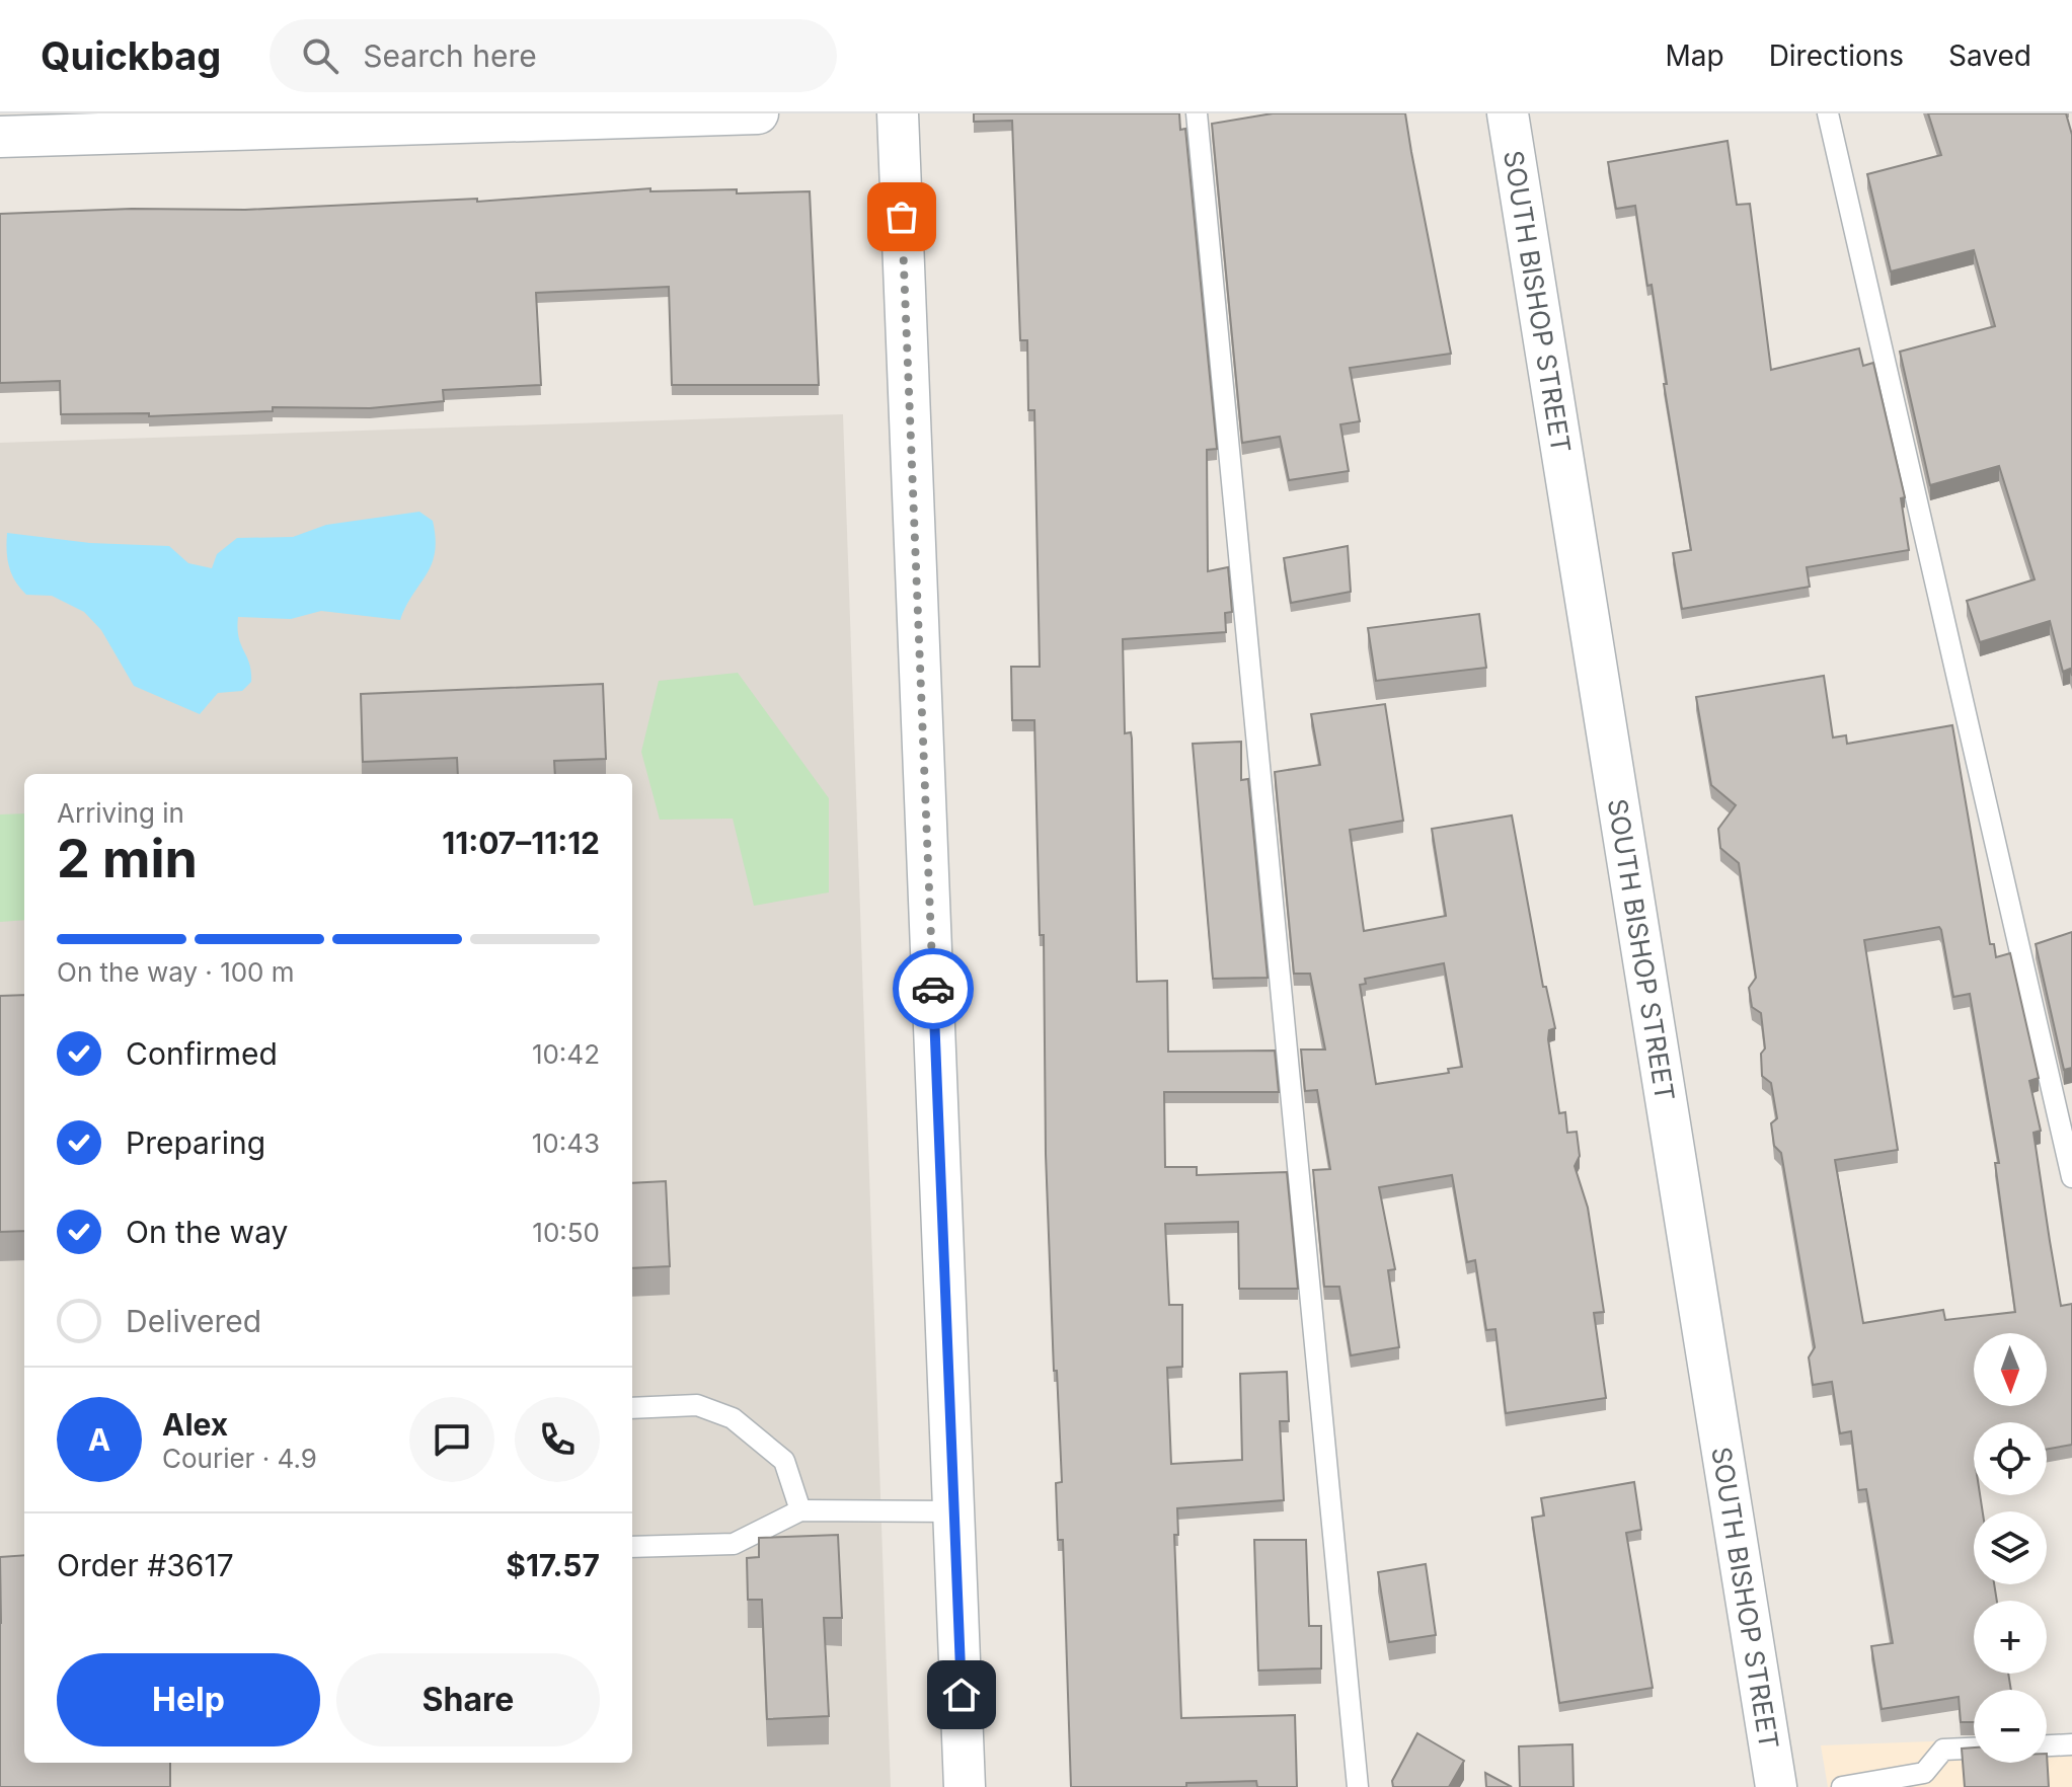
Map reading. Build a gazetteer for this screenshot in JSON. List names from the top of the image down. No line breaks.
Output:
{"streets":{"street":["SOUTH BISHOP STREET"]},"north":"bottom","page":{"header":"Quickbag","search":"Search here","nav":["Map","Directions","Saved"],"heading":["2 min","Arriving in","11:07–11:12"],"panel":["Alex","Courier · 4.9","Order #3617","$17.57"],"bar":"On the way · 100 m","list":[["Confirmed","10:42"],["Preparing","10:43"],["On the way","10:50"],"Delivered"],"map_buttons":["+","−"],"round":"A","buttons":["Help","Share"]}}
